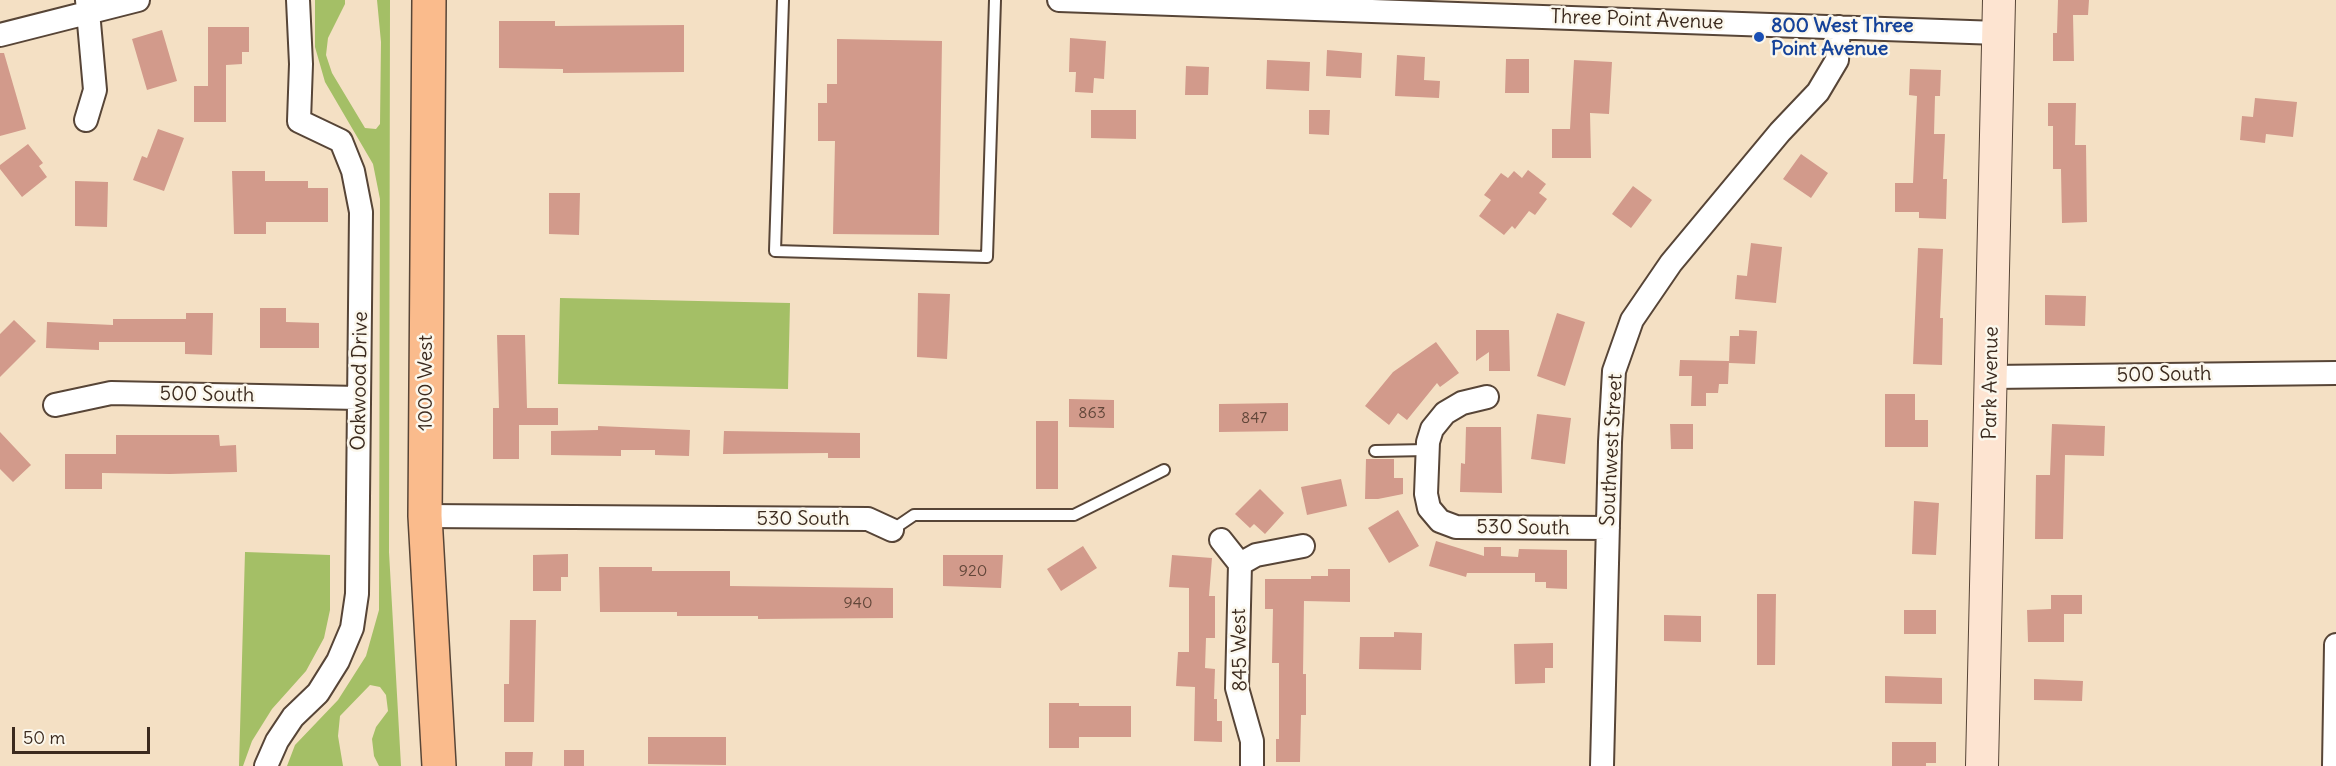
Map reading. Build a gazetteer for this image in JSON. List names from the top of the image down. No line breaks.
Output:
{"streets":{"main road":["1000 West"],"street":["Three Point Avenue","500 South","Oakwood Drive","Park Avenue","Southwest Street","530 South","845 West"]},"crossings":[["Three Point Avenue","Park Avenue"],["Three Point Avenue","Southwest Street"],["500 South","Oakwood Drive"],["500 South","Park Avenue"],["1000 West","530 South"],["Southwest Street","530 South"]],"places":["800 West Three Point Avenue"],"house_numbers":["863","847","920","940"],"scale_bar":"50 m"}
